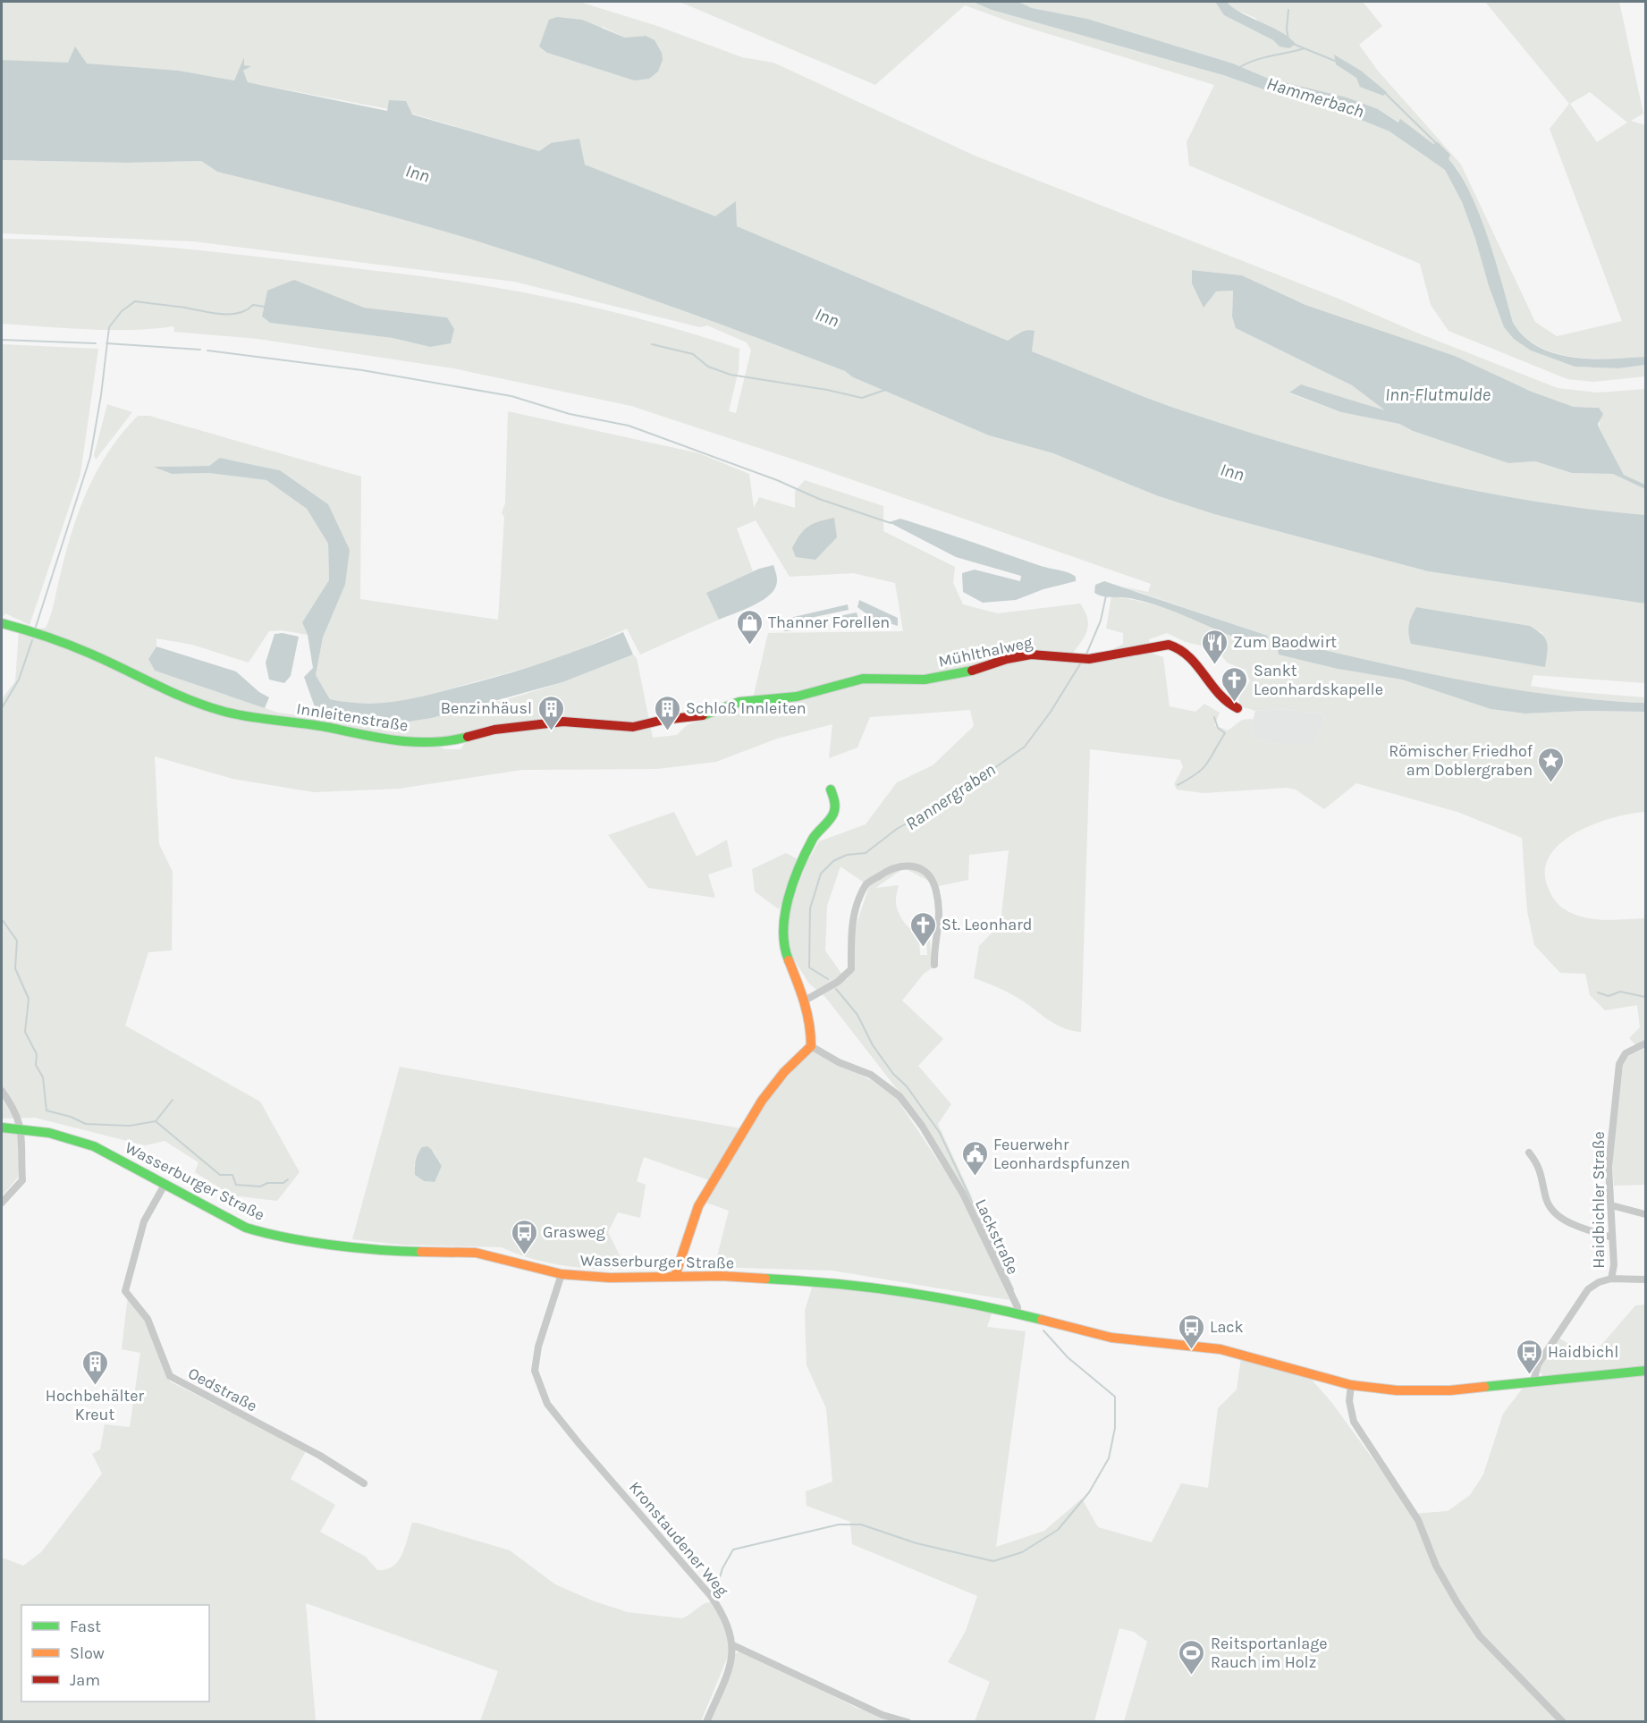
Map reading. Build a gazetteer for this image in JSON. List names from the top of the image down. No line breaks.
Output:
{"streets":{"street":["Mühlthalweg","Innleitenstraße","Wasserburger Straße","Haidbichler Straße","Lackstraße","Oedstraße","Kronstaudener Weg"]},"crossings":[["Mühlthalweg","Innleitenstraße"],["Wasserburger Straße","Haidbichler Straße"],["Wasserburger Straße","Lackstraße"],["Wasserburger Straße","Oedstraße"],["Wasserburger Straße","Kronstaudener Weg"]],"water":["Hammerbach","Inn","Inn-Flutmulde","Rannergraben"],"places":{"shop":["Thanner Forellen"],"restaurant":["Zum Baodwirt"],"church":["Sankt Leonhardskapelle","St. Leonhard"],"building":["Benzinhäusl","Schloß Innleiten","Hochbehälter Kreut"],"place":["Römischer Friedhof am Doblergraben"],"public building":["Feuerwehr Leonhardspfunzen"],"bus stop":["Grasweg","Lack","Haidbichl"],"sports":["Reitsportanlage Rauch im Holz"]},"legend":["Fast","Slow","Jam"]}
